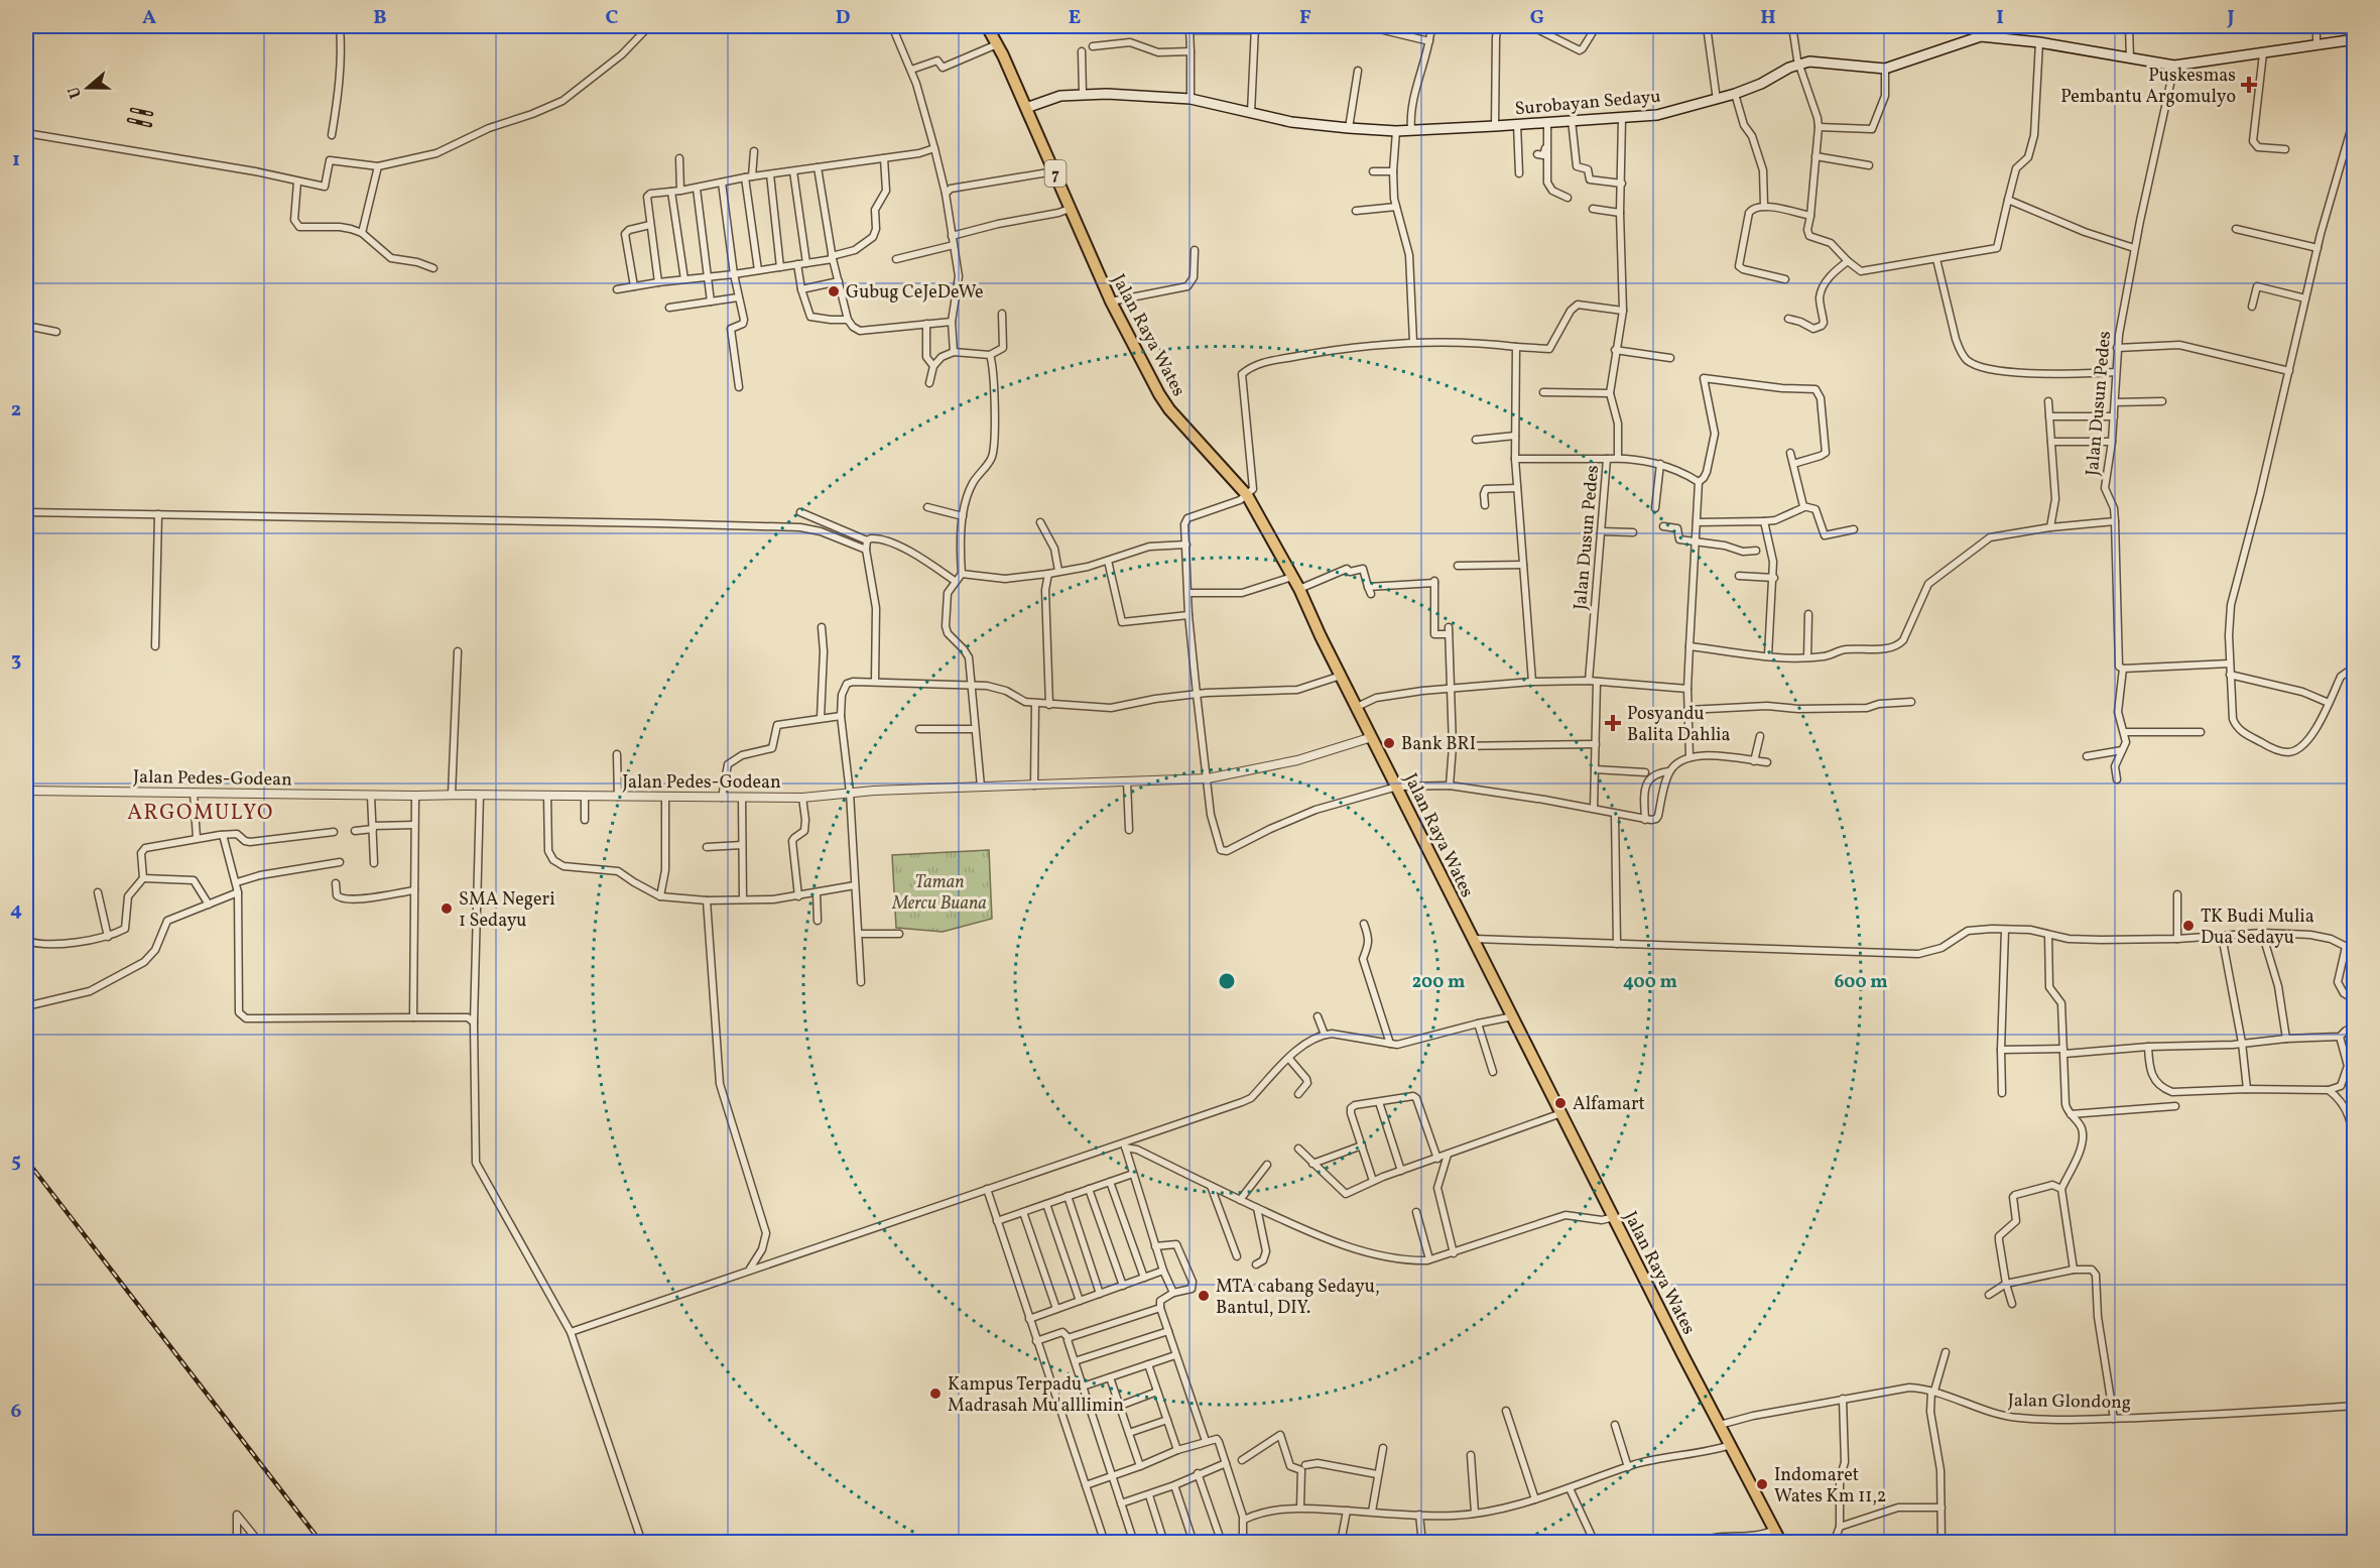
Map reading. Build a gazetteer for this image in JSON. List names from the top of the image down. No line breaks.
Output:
{"streets":{"highway":["7","Jalan Raya Wates"],"main road":["Surobayan Sedayu"],"street":["Jalan Dusun Pedes","Jalan Pedes-Godean","Jalan Glondong"]},"crossings":[["Surobayan Sedayu","Jalan Raya Wates"],["Surobayan Sedayu","Jalan Dusun Pedes"],["Jalan Raya Wates","Jalan Pedes-Godean"],["Jalan Raya Wates","Jalan Glondong"]],"districts":["ARGOMULYO"],"parks":["Taman Mercu Buana"],"places":{"health":["Puskesmas Pembantu Argomulyo","Posyandu Balita Dahlia"],"other":["Gubug CeJeDeWe","Bank BRI","SMA Negeri 1 Sedayu","TK Budi Mulia Dua Sedayu","Alfamart","MTA cabang Sedayu, Bantul, DIY.","Kampus Terpadu Madrasah Mu'alllimin","Indomaret Wates Km 11,2"]},"north":"left","grid":{"columns":["A","B","C","D","E","F","G","H","I","J"],"rows":["1","2","3","4","5","6"]},"rings":["200 m","400 m","600 m"]}
